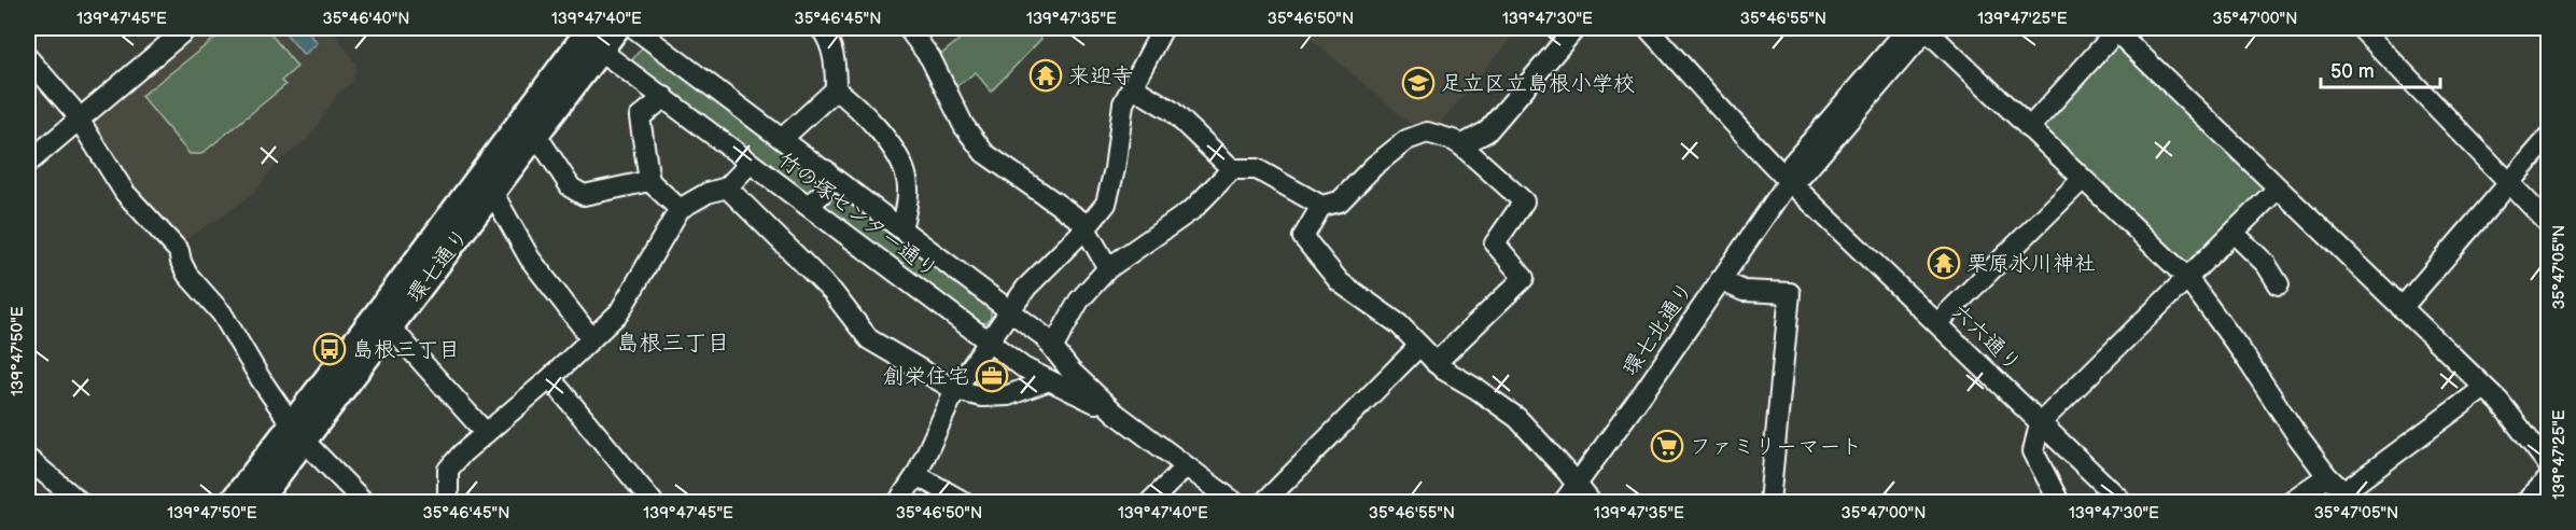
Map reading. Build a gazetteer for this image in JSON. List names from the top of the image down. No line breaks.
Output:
{"streets":{"main road":["環七通り"],"street":["竹の塚センター通り","環七北通り","六六通り"]},"crossings":[["竹の塚センター通り","環七通り"],["環七北通り","六六通り"]],"districts":["島根三丁目"],"places":{"temple":["来迎寺","栗原氷川神社"],"school or university":["足立区立島根小学校"],"bus stop":["島根三丁目"],"office":["創栄住宅"],"supermarket":["ファミリーマート"]},"scale_bar":"50 m","coordinates":["139°47'45\"E","35°46'40\"N","139°47'40\"E","35°46'45\"N","139°47'35\"E","35°46'50\"N","139°47'30\"E","35°46'55\"N","139°47'25\"E","35°47'00\"N","35°47'05\"N","139°47'50\"E"]}
